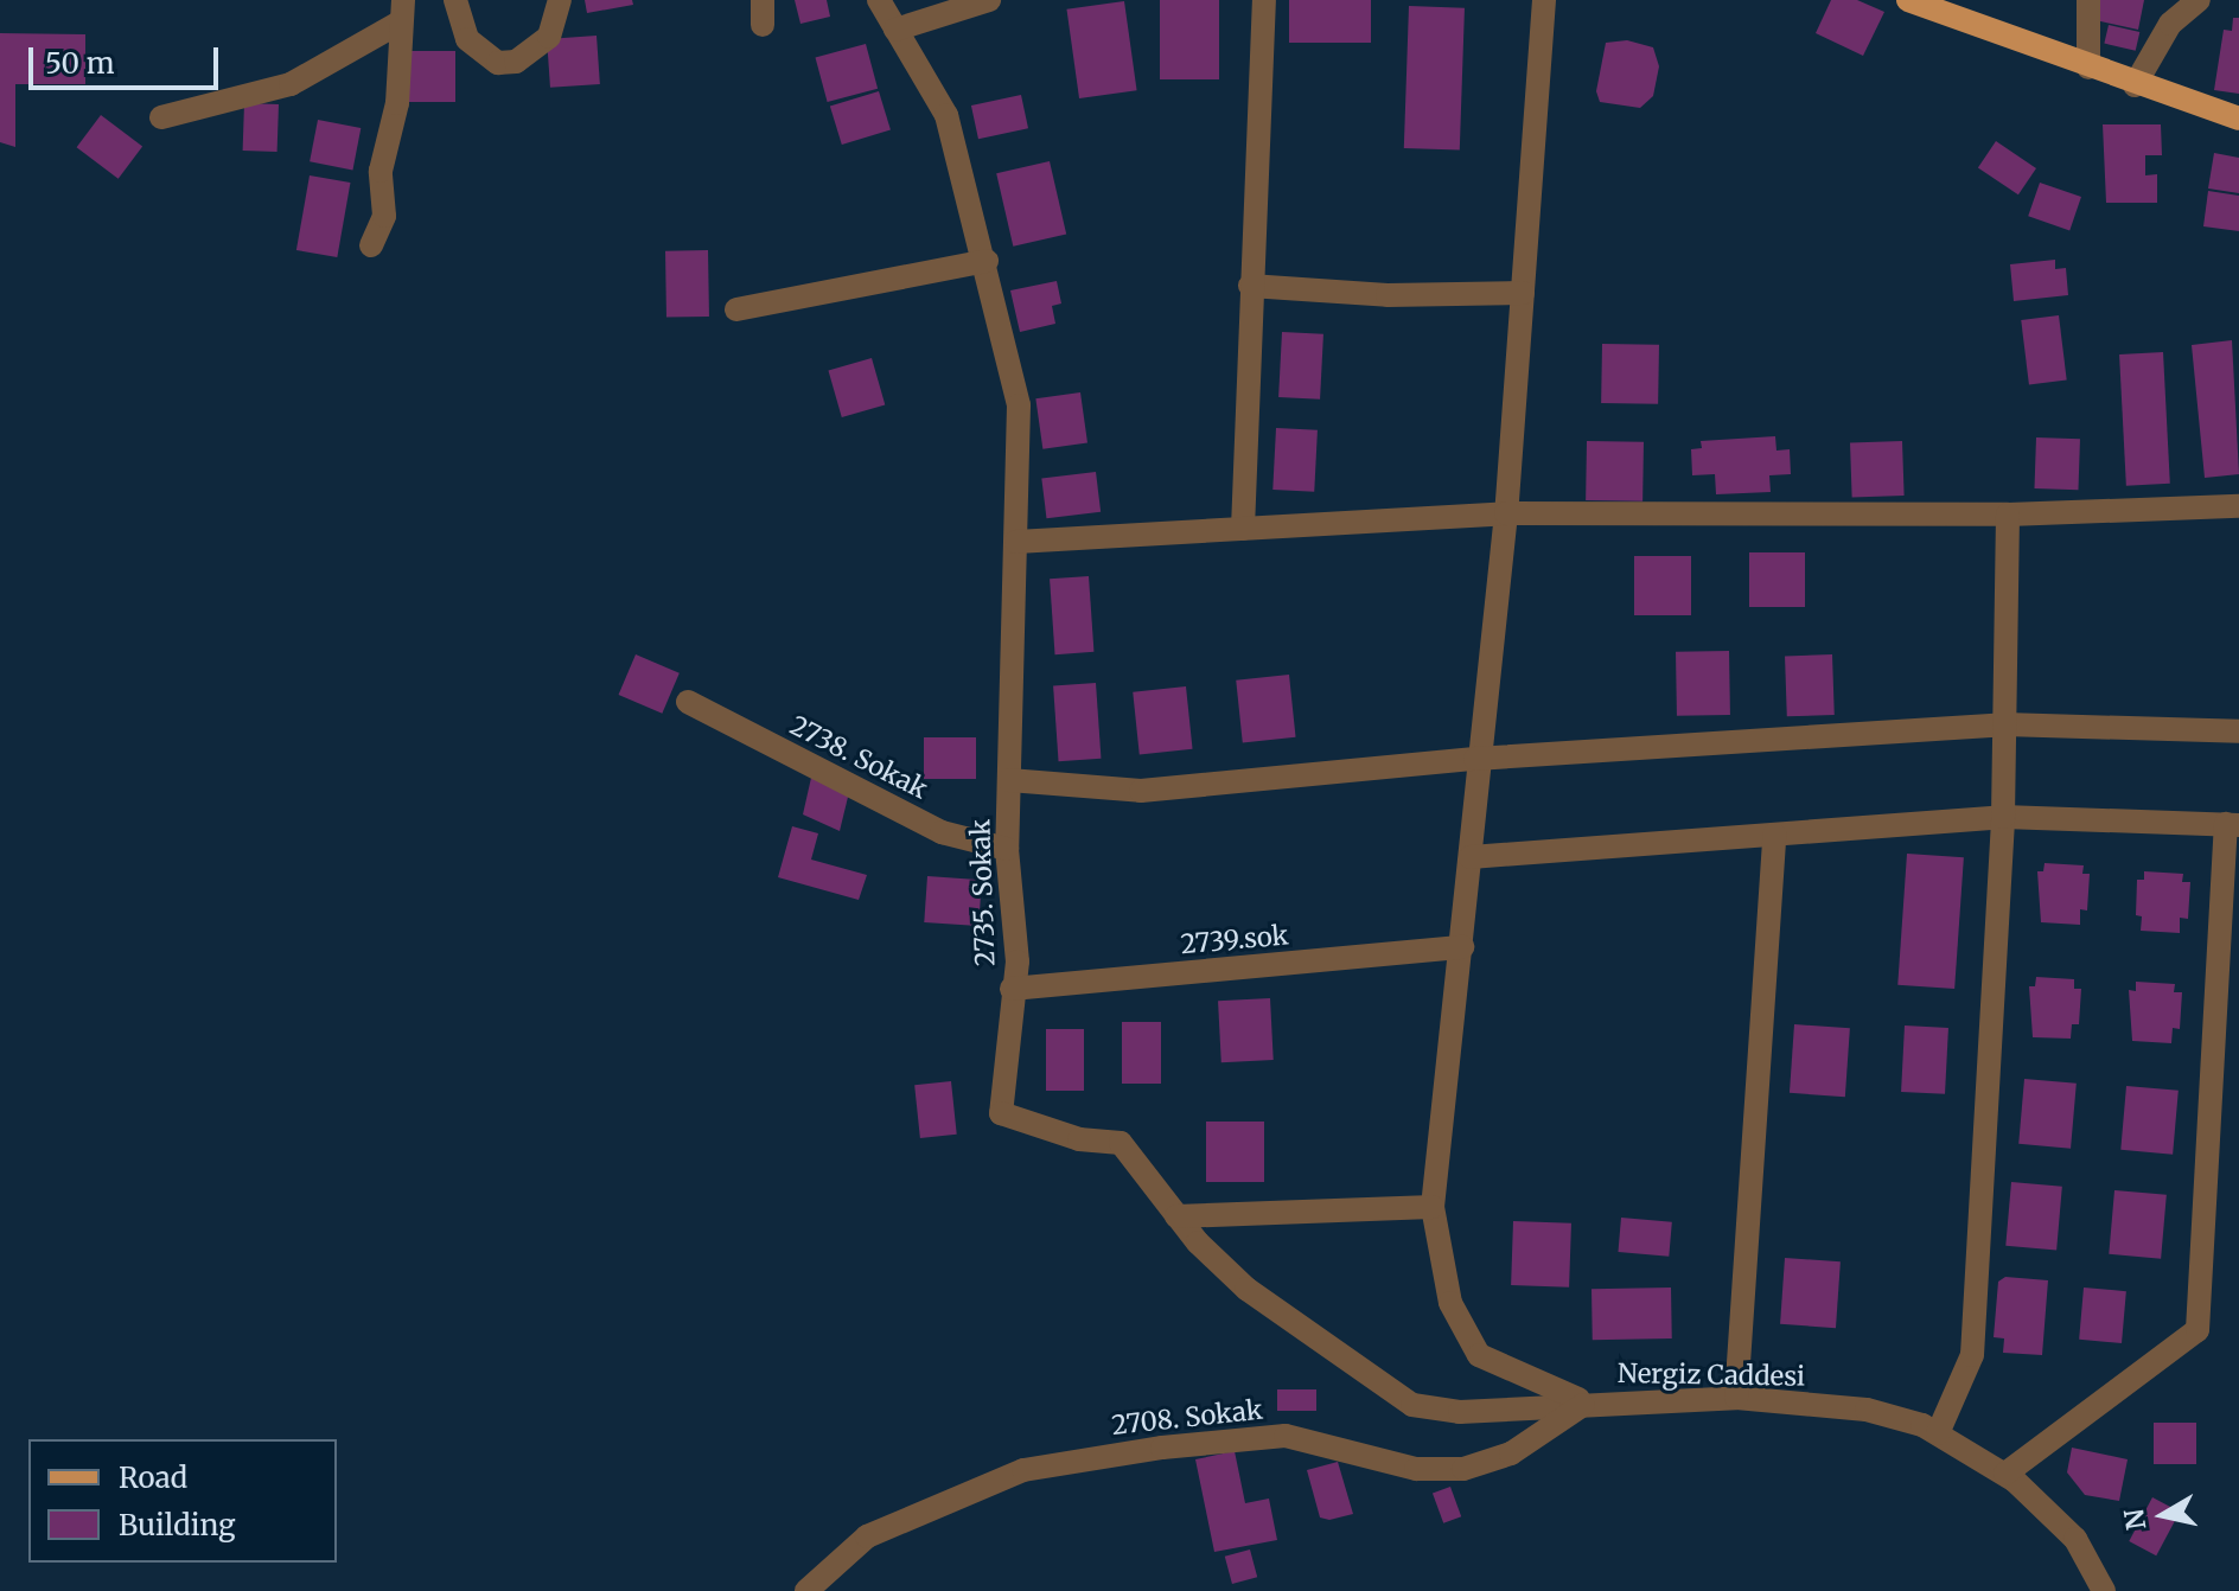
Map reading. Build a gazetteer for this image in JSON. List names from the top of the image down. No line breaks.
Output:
{"streets":{"street":["2738. Sokak","2735. Sokak","2739.sok","Nergiz Caddesi","2708. Sokak"]},"crossings":[["2738. Sokak","2735. Sokak"],["2735. Sokak","2739.sok"],["2735. Sokak","Nergiz Caddesi"],["2735. Sokak","2708. Sokak"],["Nergiz Caddesi","2708. Sokak"]],"legend":["Road","Building"],"scale_bar":"50 m","north":"left"}
